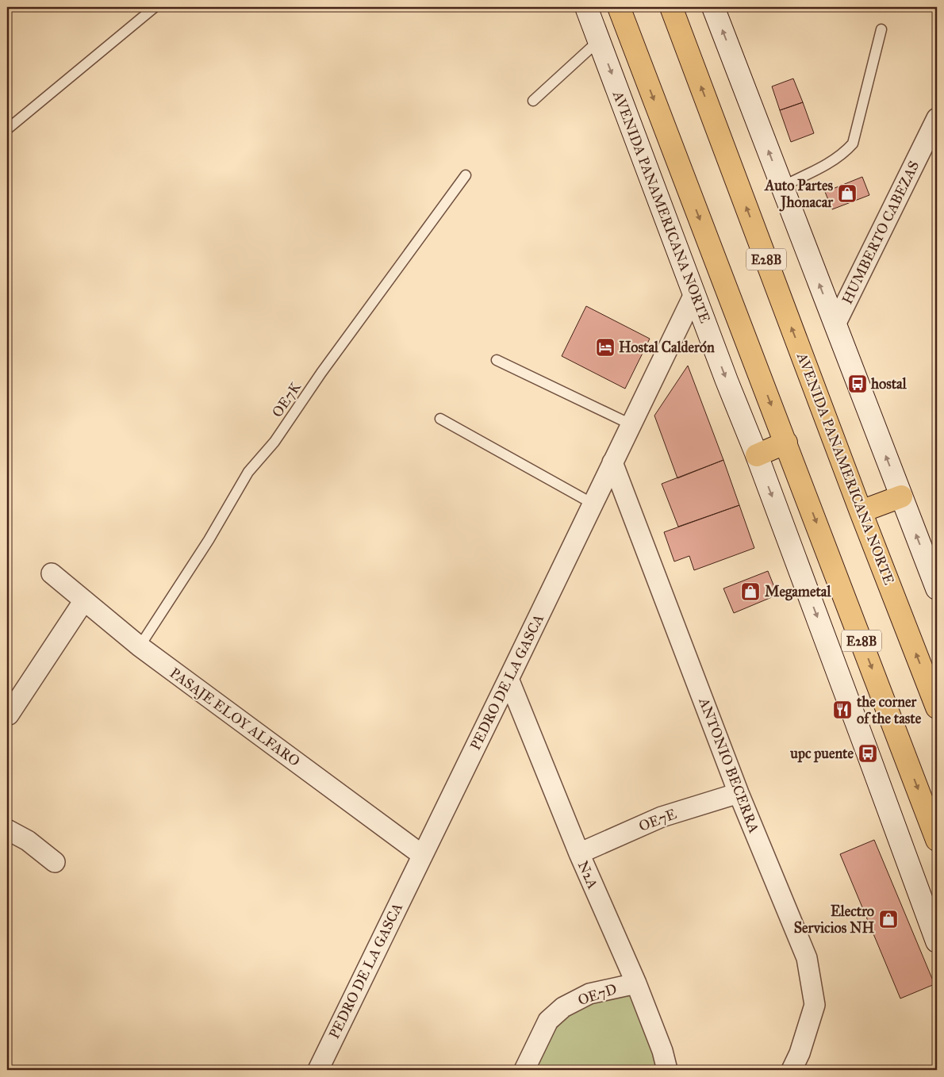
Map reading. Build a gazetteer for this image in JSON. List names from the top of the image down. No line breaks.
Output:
{"streets":{"highway":["AVENIDA PANAMERICANA NORTE","E28B"],"street":["HUMBERTO CABEZAS","PEDRO DE LA GASCA","PASAJE ELOY ALFARO","ANTONIO BECERRA","OE7E","N2A","OE7D"],"lane":["OE7K"]},"crossings":[["AVENIDA PANAMERICANA NORTE","PEDRO DE LA GASCA"],["OE7K","PASAJE ELOY ALFARO"],["PEDRO DE LA GASCA","PASAJE ELOY ALFARO"],["PEDRO DE LA GASCA","ANTONIO BECERRA"],["PEDRO DE LA GASCA","N2A"],["ANTONIO BECERRA","OE7E"],["OE7E","N2A"],["N2A","OE7D"]],"places":{"shop":["Auto Partes Jhonacar","Megametal","Electro Servicios NH"],"hotel":["Hostal Calderón"],"bus stop":["hostal","upc puente"],"restaurant":["the corner of the taste"]}}
